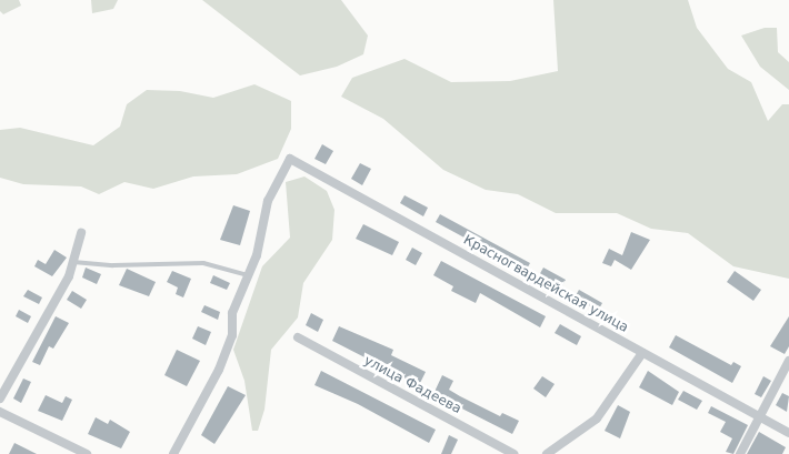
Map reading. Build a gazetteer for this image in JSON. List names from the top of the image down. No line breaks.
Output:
{"streets":{"street":["Красногвардейская улица","улица Фадеева"]}}
